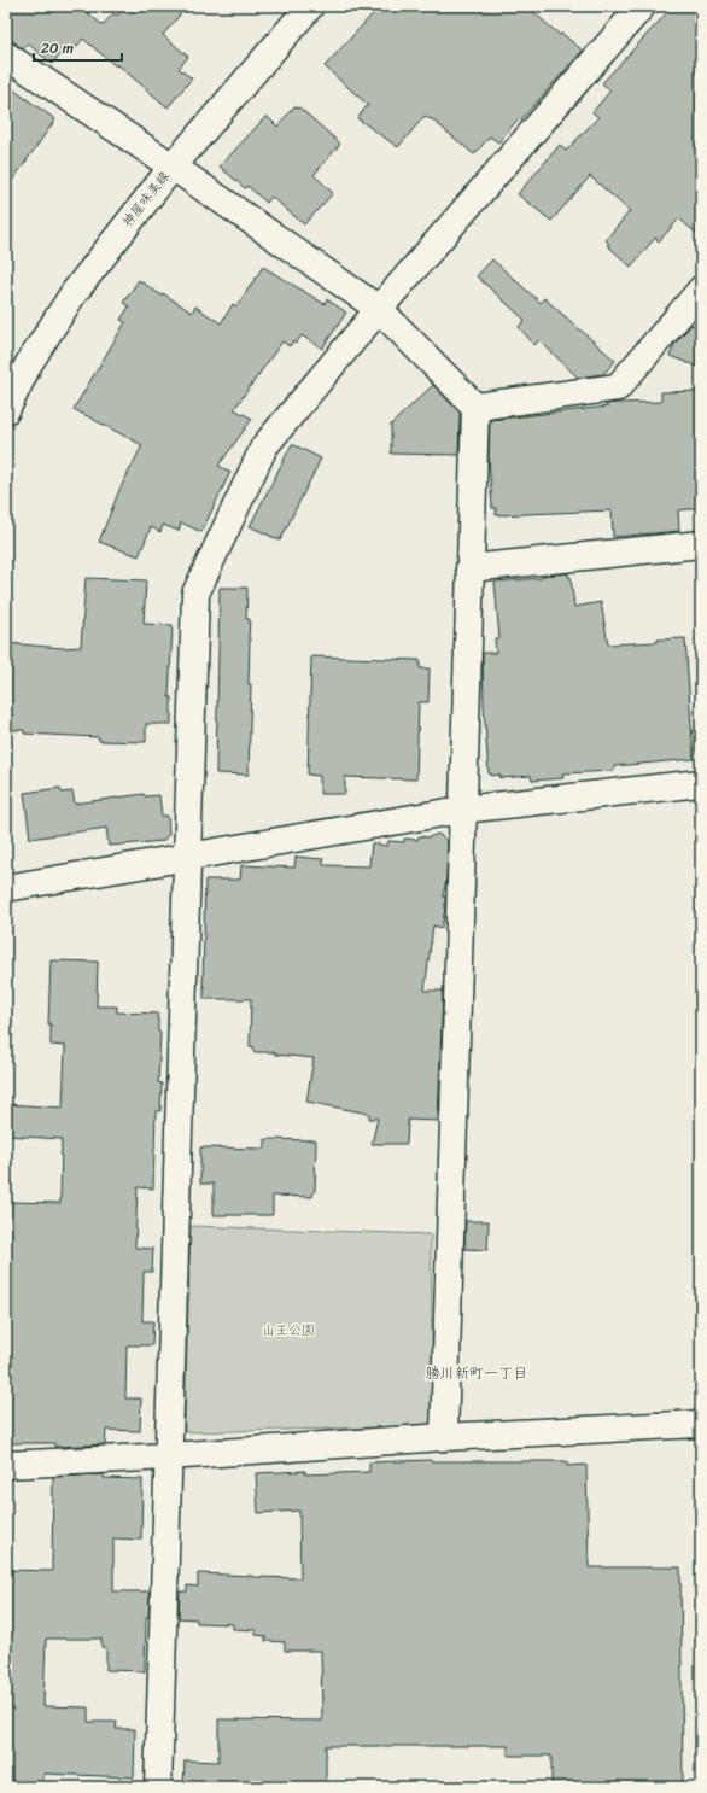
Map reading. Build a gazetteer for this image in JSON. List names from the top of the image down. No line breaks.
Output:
{"streets":{"street":["神屋味美線"]},"districts":["勝川新町一丁目"],"parks":["山王公園"],"scale_bar":"20 m"}
